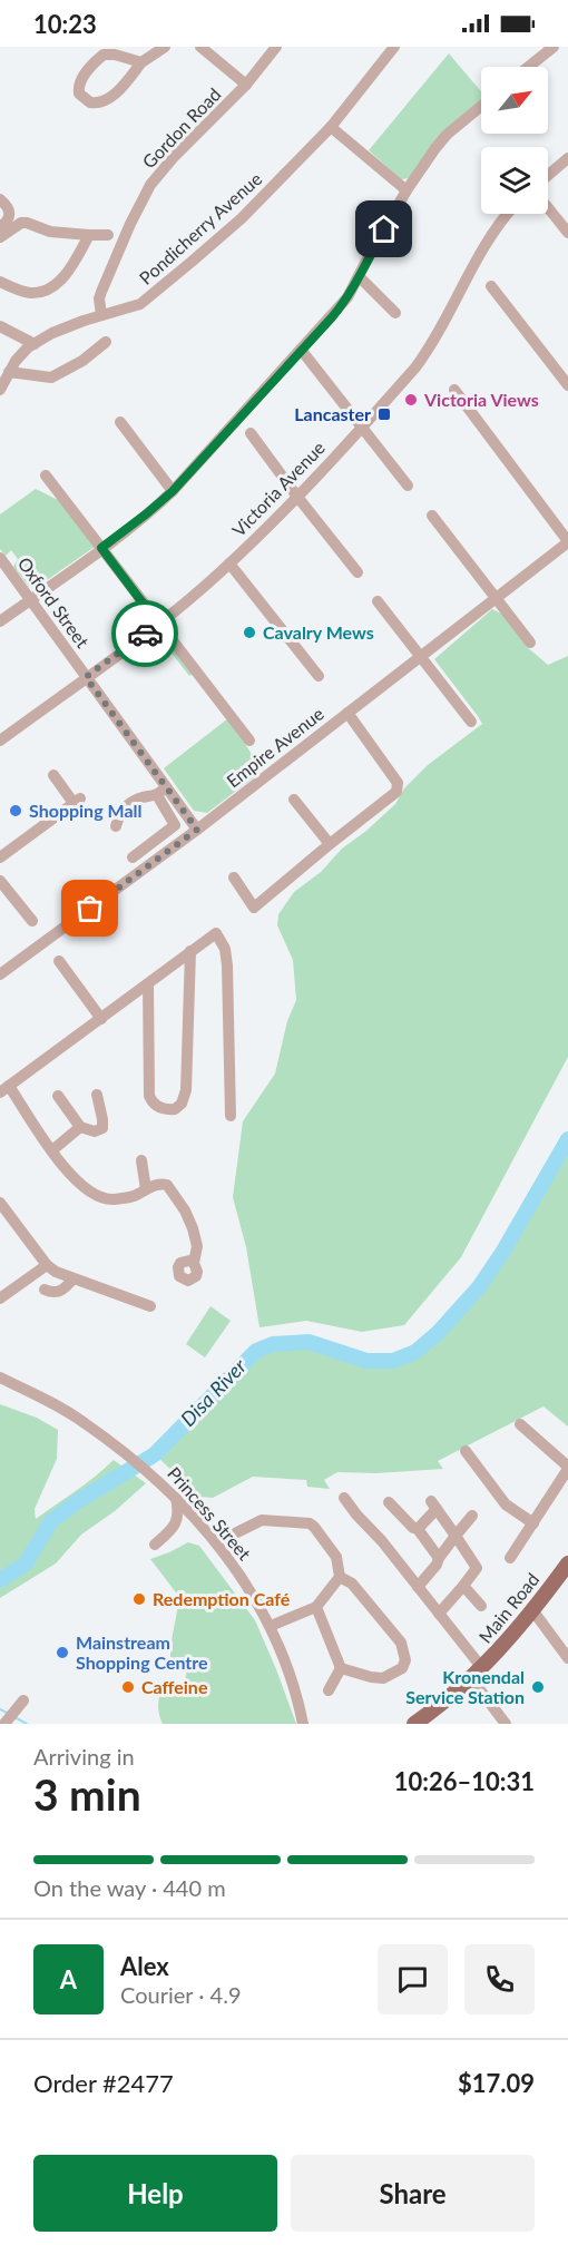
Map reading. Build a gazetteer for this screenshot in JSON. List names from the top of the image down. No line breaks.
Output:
{"streets":{"main road":["Main Road"],"street":["Gordon Road","Pondicherry Avenue","Victoria Avenue","Oxford Street","Empire Avenue","Princess Street"]},"crossings":[["Gordon Road","Pondicherry Avenue"],["Victoria Avenue","Oxford Street"],["Oxford Street","Empire Avenue"]],"water":["Disa River"],"places":{"other":["Victoria Views","Cavalry Mews","Shopping Mall","Redemption Café","Mainstream Shopping Centre","Caffeine","Kronendal Service Station"],"transit":["Lancaster"]},"north":"top right","page":{"status":"10:23","heading":["3 min","Arriving in","10:26–10:31"],"panel":["Alex","Courier · 4.9","Order #2477","$17.09"],"bar":"On the way · 440 m","round":"A","buttons":["Help","Share"]}}
